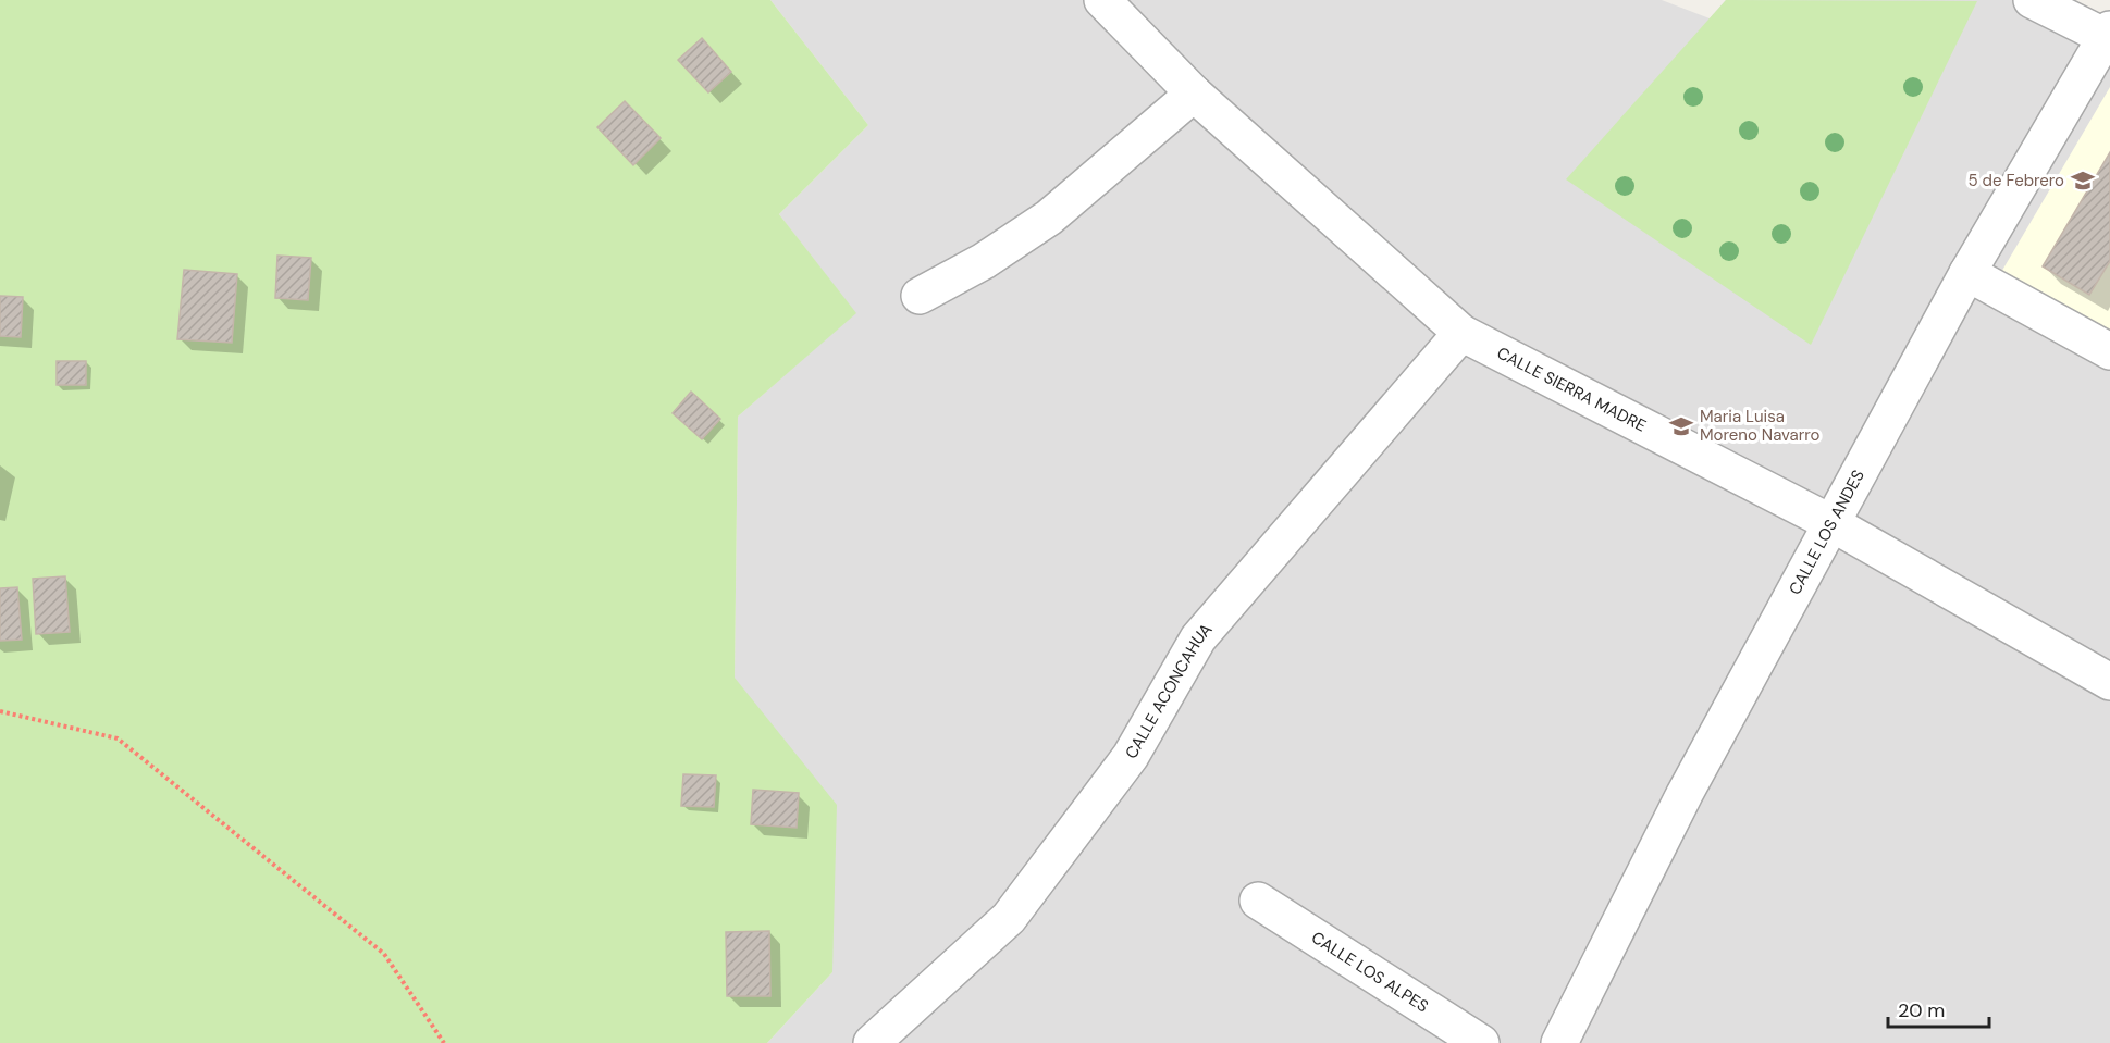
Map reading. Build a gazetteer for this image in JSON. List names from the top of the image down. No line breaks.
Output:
{"streets":{"street":["CALLE SIERRA MADRE","CALLE LOS ANDES","CALLE ACONCAHUA","CALLE LOS ALPES"]},"crossings":[["CALLE SIERRA MADRE","CALLE LOS ANDES"],["CALLE SIERRA MADRE","CALLE ACONCAHUA"]],"places":{"school or university":["5 de Febrero","Maria Luisa Moreno Navarro"]},"scale_bar":"20 m"}
